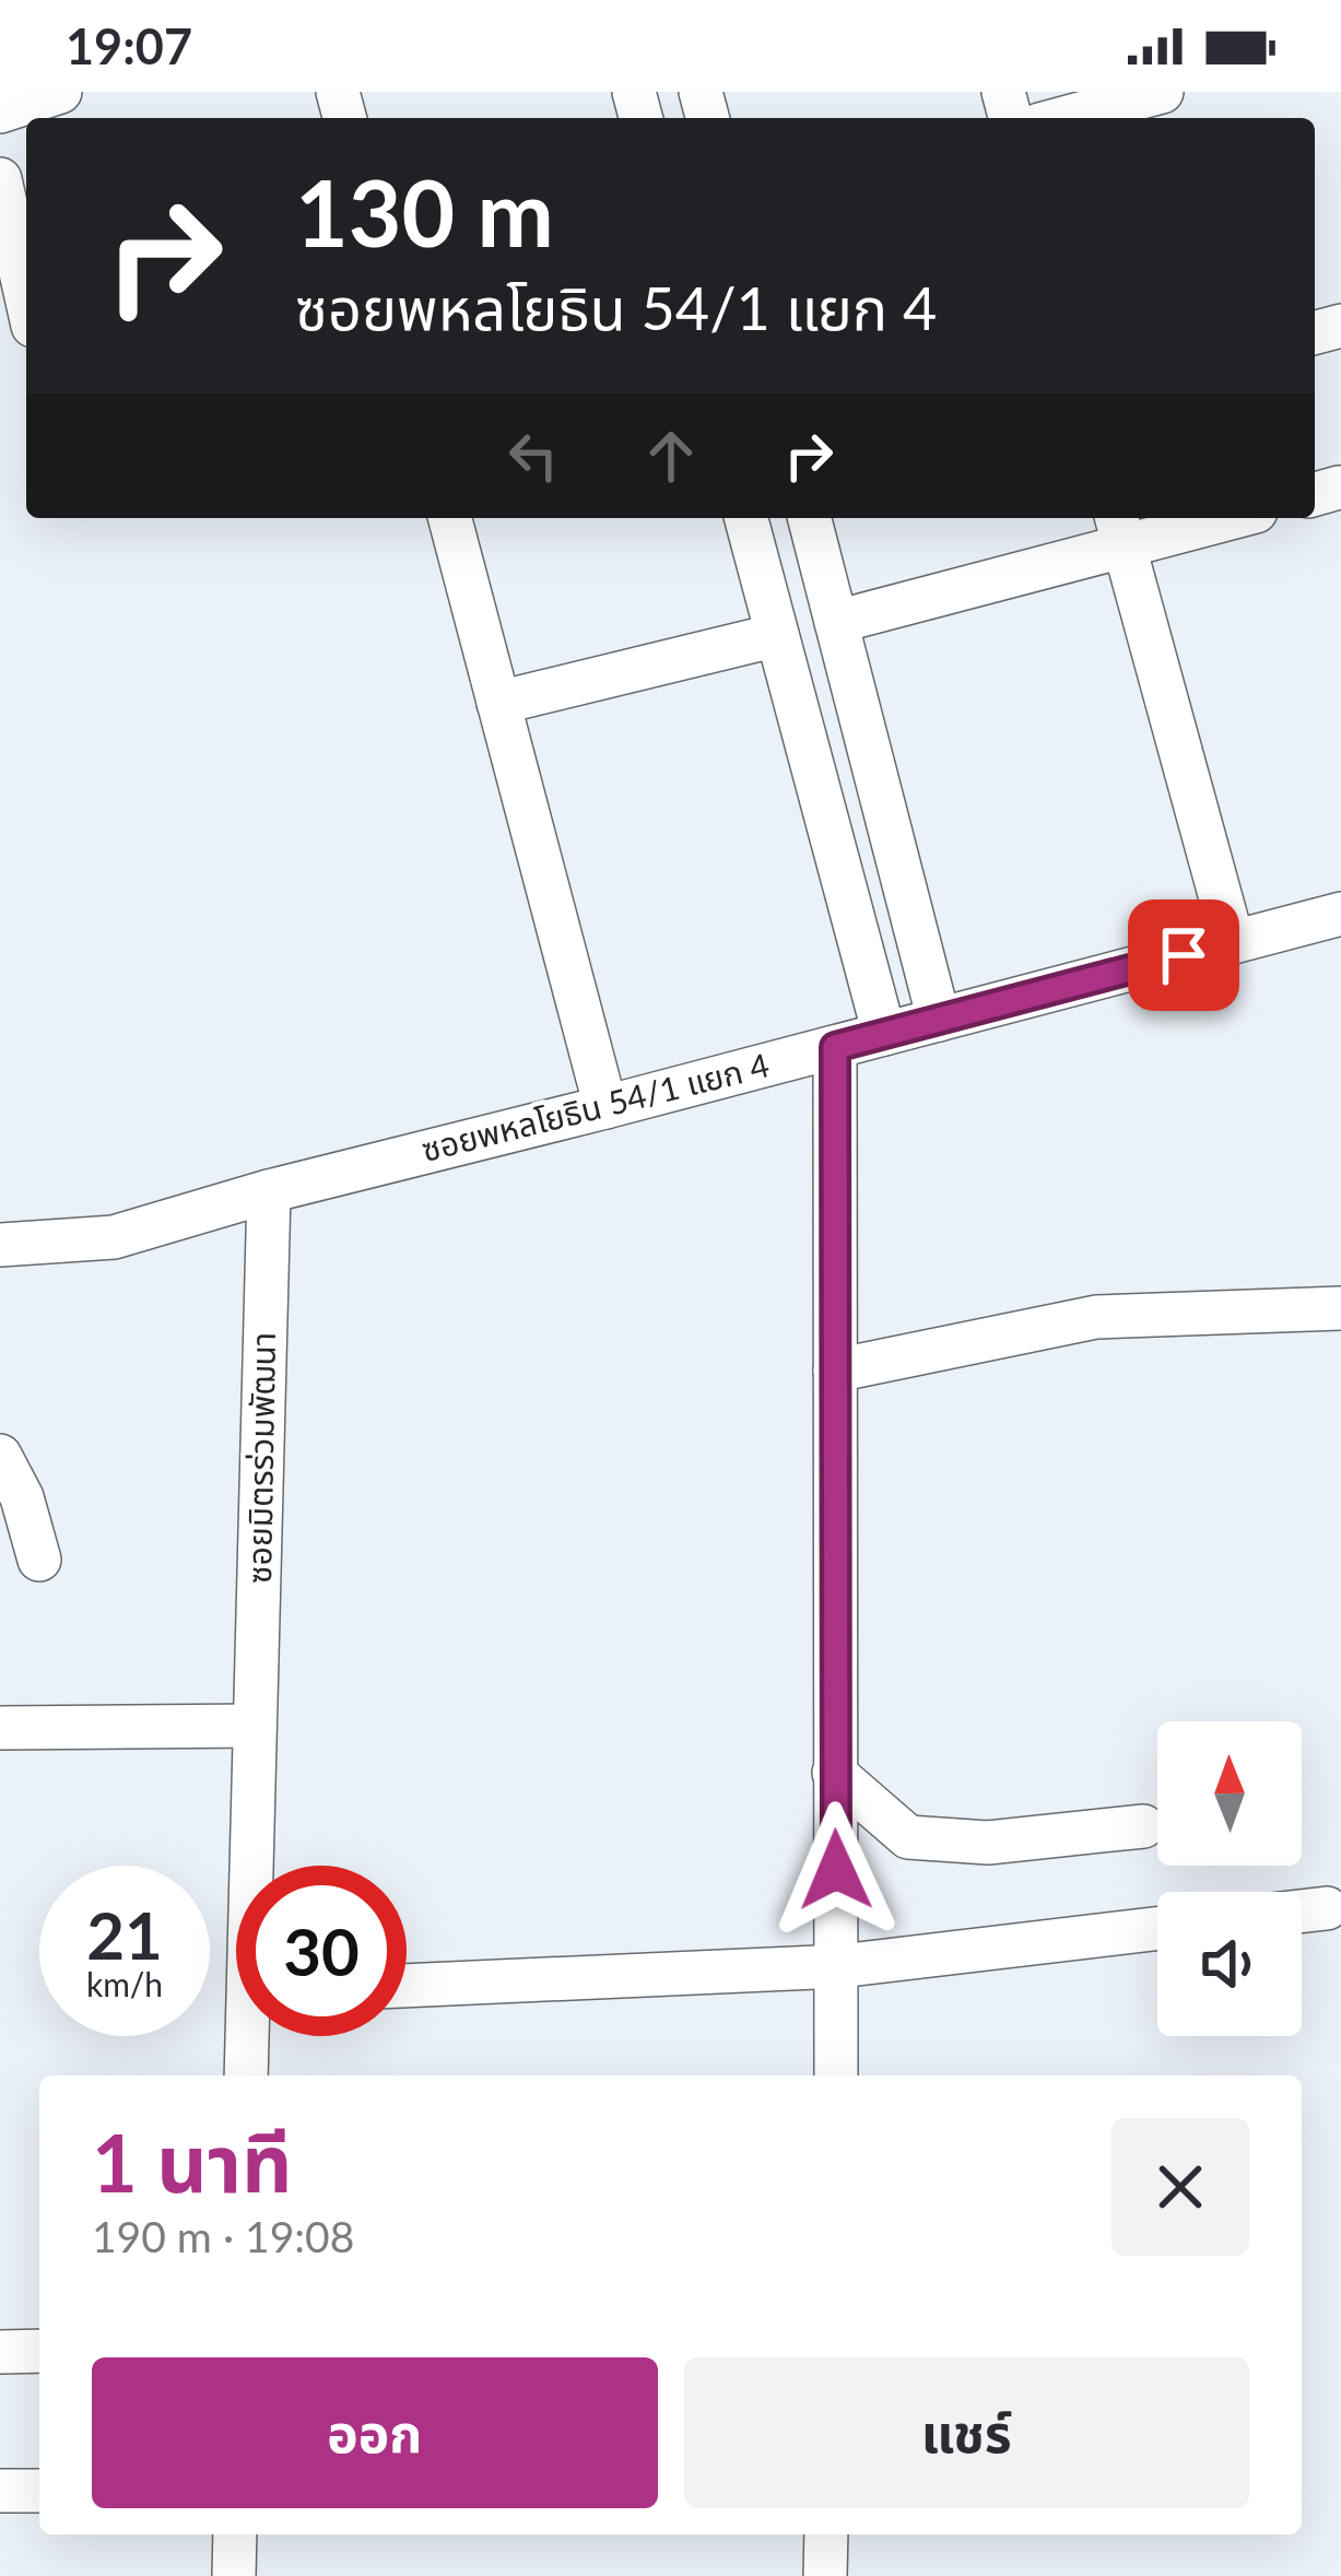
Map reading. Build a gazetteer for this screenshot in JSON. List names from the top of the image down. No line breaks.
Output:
{"streets":{"street":["ซอยพหลโยธิน 54/1 แยก 4","ซอยมิตรร่วมพัฒนา"]},"crossings":[["ซอยพหลโยธิน 54/1 แยก 4","ซอยมิตรร่วมพัฒนา"]],"north":"top","page":{"status":"19:07","turn":["130 m","ซอยพหลโยธิน 54/1 แยก 4"],"speed":"21 km/h","limit":"30","heading":["1 นาที","190 m · 19:08"],"buttons":["ออก","แชร์"]}}
